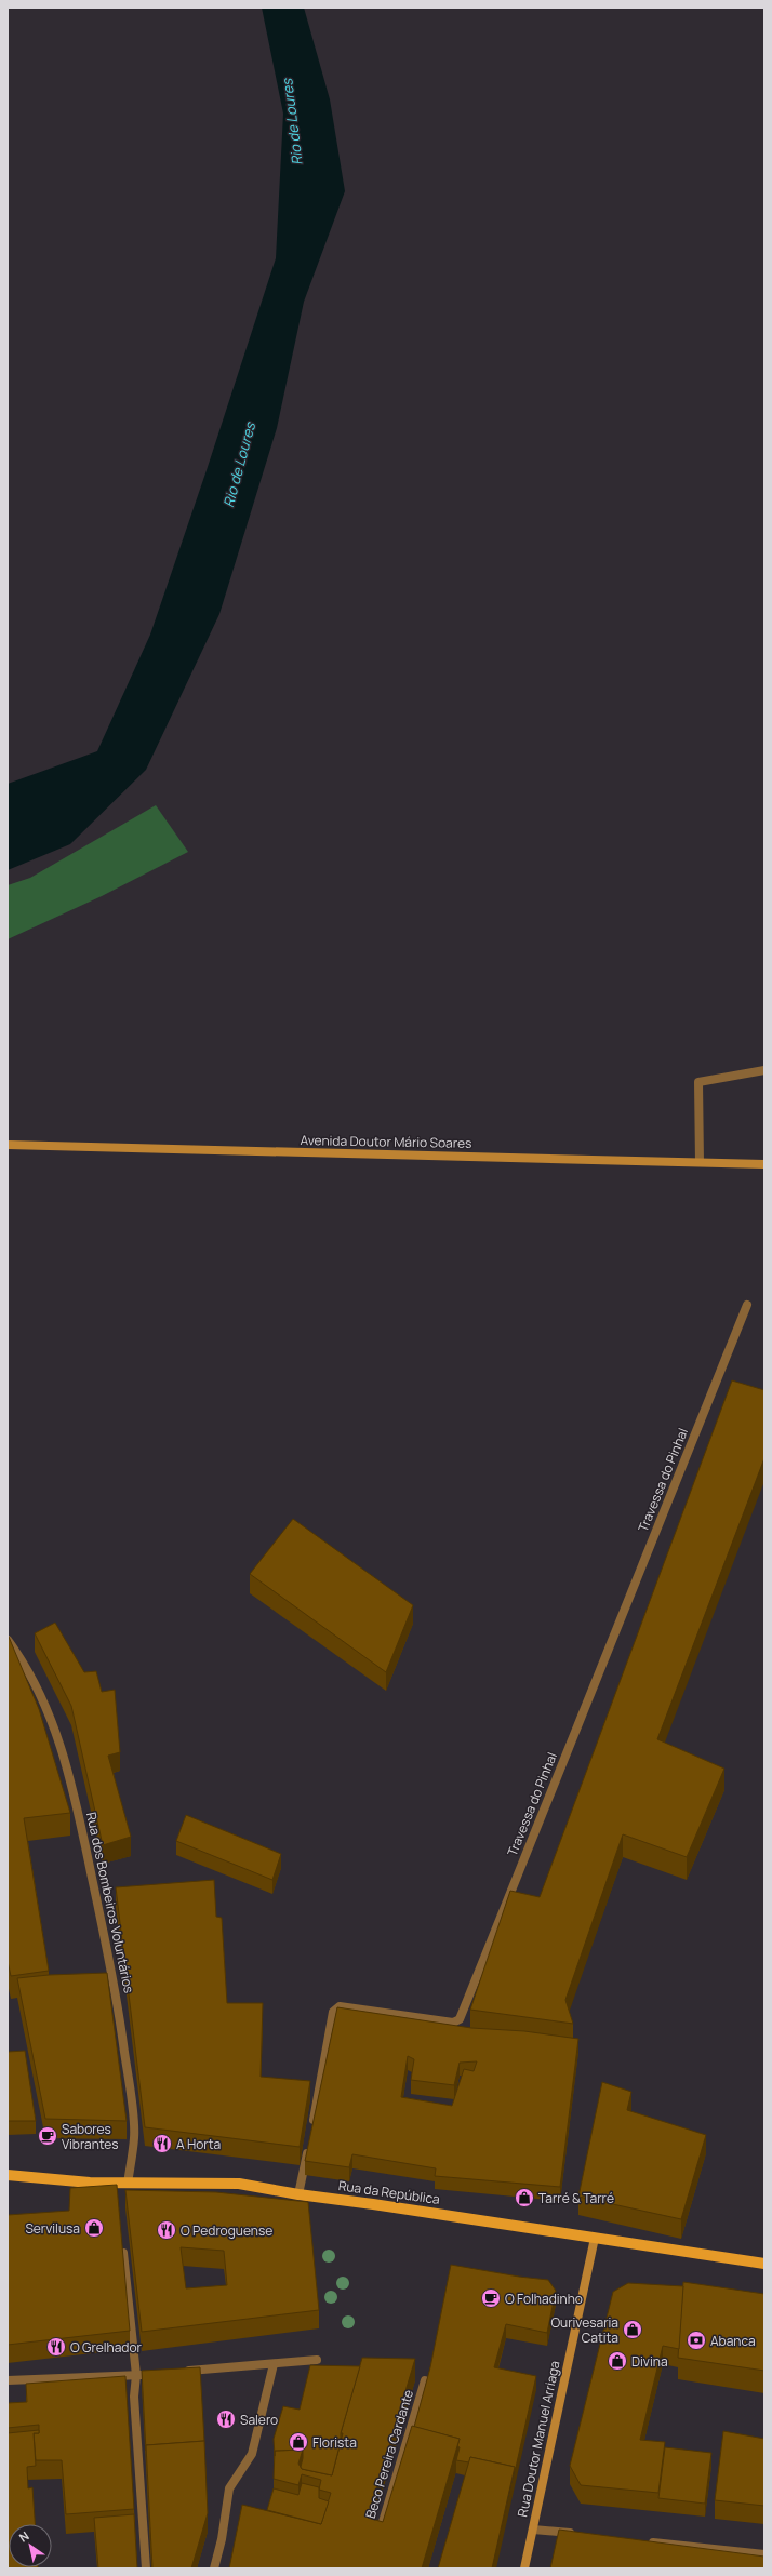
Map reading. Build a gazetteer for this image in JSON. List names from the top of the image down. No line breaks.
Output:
{"streets":{"main road":["Rua da República"],"street":["Avenida Doutor Mário Soares","Travessa do Pinhal","Rua dos Bombeiros Voluntários","Rua Doutor Manuel Arriaga","Beco Pereira Cardante"]},"crossings":[["Rua dos Bombeiros Voluntários","Rua da República"],["Rua da República","Rua Doutor Manuel Arriaga"]],"water":["Rio de Loures"],"places":{"cafe":["Sabores Vibrantes","O Folhadinho"],"restaurant":["A Horta","O Pedroguense","O Grelhador","Salero"],"shop":["Tarré & Tarré","Servilusa","Ourivesaria Catita","Divina","Florista"],"bank":["Abanca"]},"north":"top left"}
